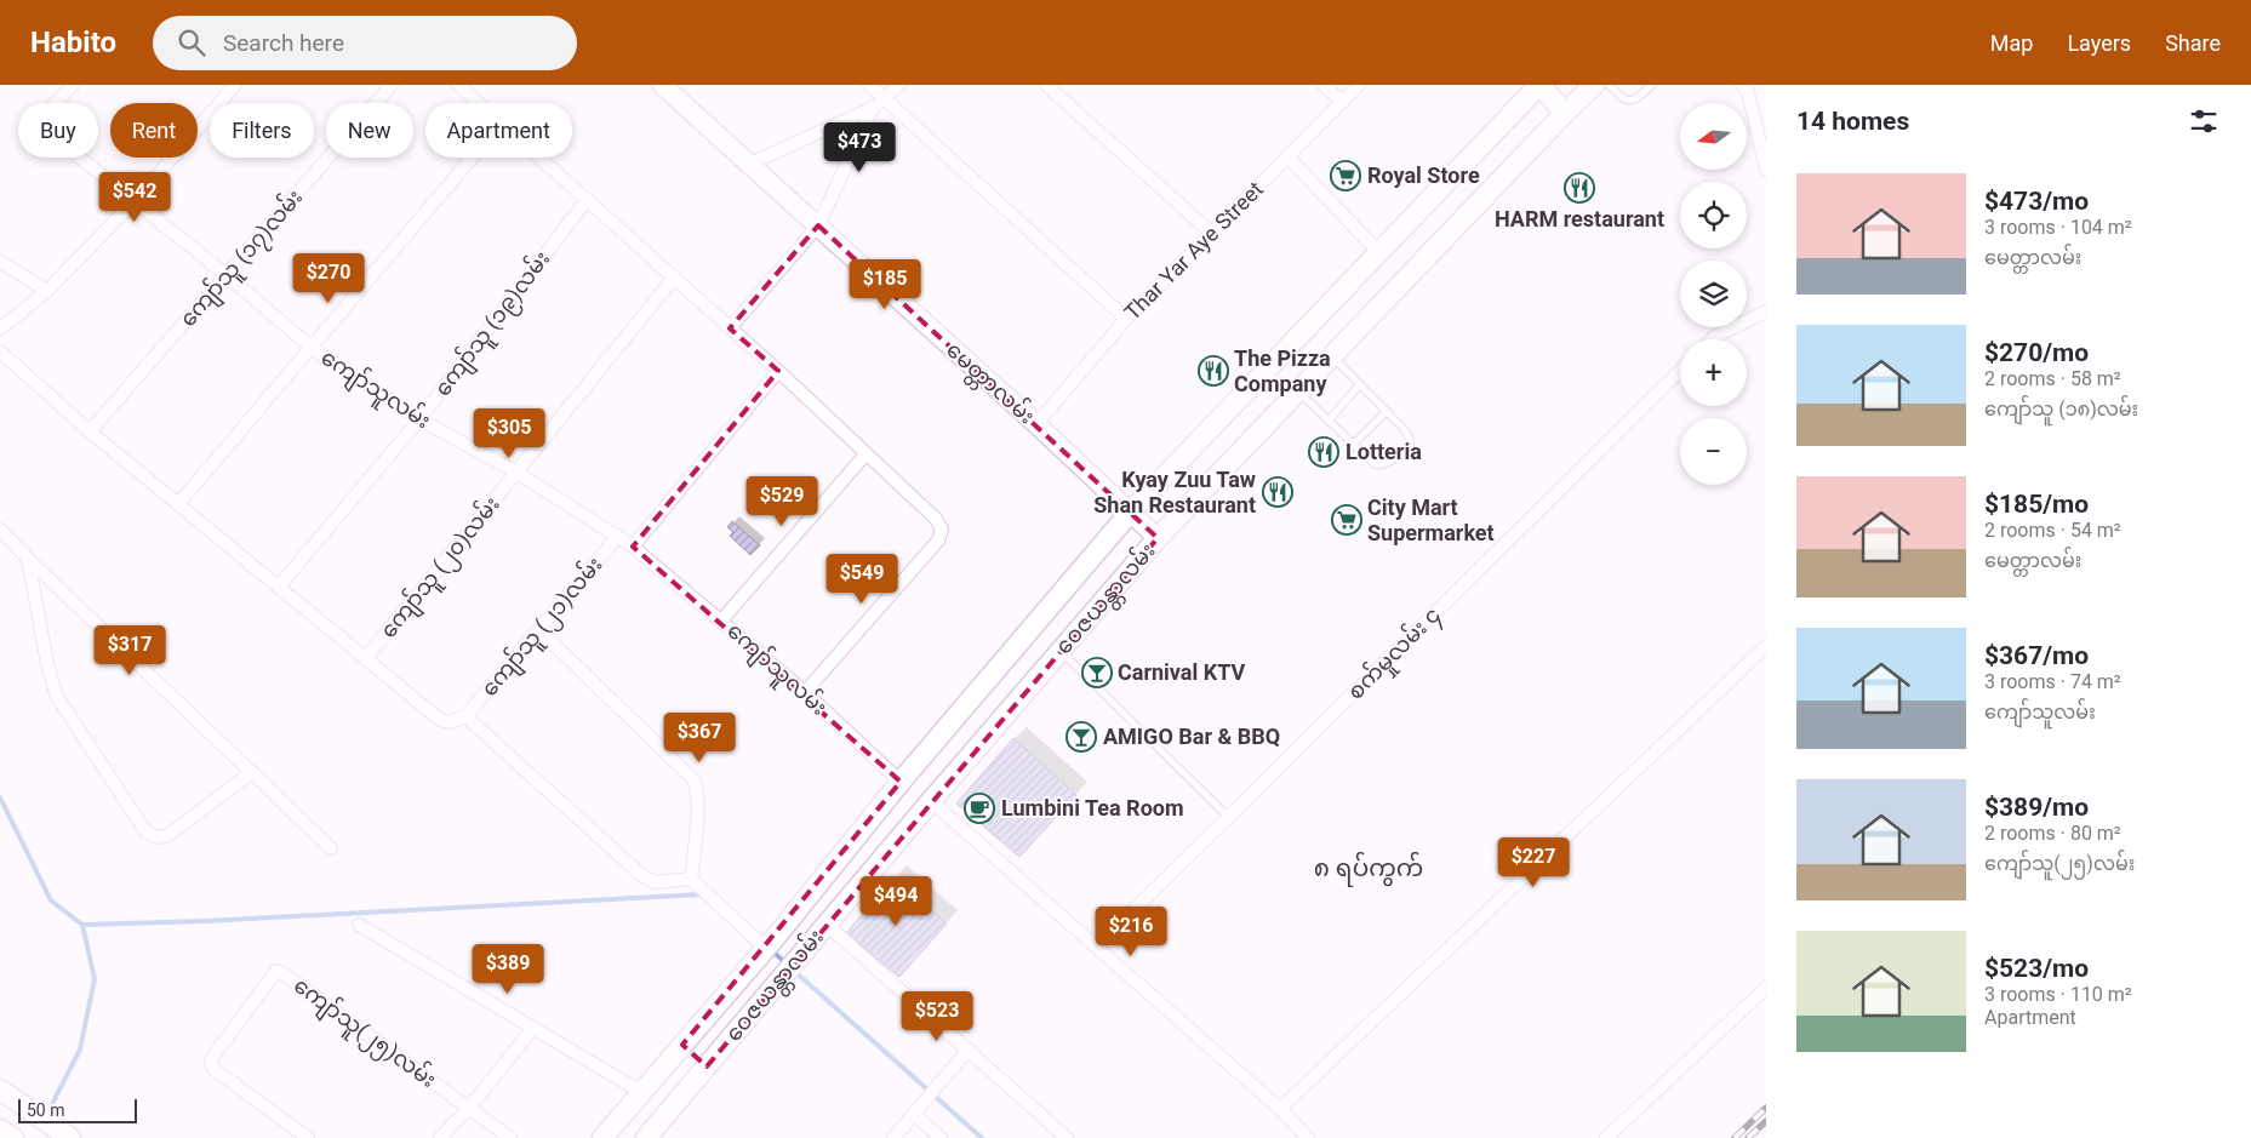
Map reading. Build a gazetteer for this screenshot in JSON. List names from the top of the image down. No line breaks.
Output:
{"streets":{"main road":["မေတ္တာလမ်း","ဝေဇယန္တာလမ်း"],"street":["Thar Yar Aye Street","ကျော်သူ (၁၇)လမ်း","ကျော်သူ (၁၉)လမ်း","ကျော်သူလမ်း","ကျော်သူ (၂၀)လမ်း","ကျော်သူ (၂၁)လမ်း","စက်မှုလမ်း ၄","ကျော်သူ(၂၅)လမ်း"]},"crossings":[["Thar Yar Aye Street","မေတ္တာလမ်း"],["ကျော်သူ (၁၇)လမ်း","ကျော်သူလမ်း"],["ကျော်သူ (၁၉)လမ်း","ကျော်သူလမ်း"],["မေတ္တာလမ်း","ဝေဇယန္တာလမ်း"],["ကျော်သူလမ်း","ကျော်သူ (၂၀)လမ်း"],["ကျော်သူလမ်း","ဝေဇယန္တာလမ်း"],["ကျော်သူလမ်း","ကျော်သူ (၂၁)လမ်း"]],"districts":["၈ ရပ်ကွက်"],"places":{"supermarket":["Royal Store","City Mart Supermarket"],"restaurant":["HARM restaurant","The Pizza Company","Lotteria","Kyay Zuu Taw Shan Restaurant"],"bar":["Carnival KTV","AMIGO Bar & BBQ"],"cafe":["Lumbini Tea Room"]},"scale_bar":"50 m","north":"left","page":{"header":"Habito","search":"Search here","nav":["Map","Layers","Share"],"heading":"14 homes","map_buttons":["+","−"],"chip":["Buy","Rent","Filters","New","Apartment"],"price":["$473","$542","$270","$185","$305","$529","$549","$317","$367","$227","$494","$216","$389","$523"],"list":[{"name":"$473/mo","note":"3 rooms · 104 m² · မေတ္တာလမ်း"},{"name":"$270/mo","note":"2 rooms · 58 m² · ကျော်သူ (၁၈)လမ်း"},{"name":"$185/mo","note":"2 rooms · 54 m² · မေတ္တာလမ်း"},{"name":"$367/mo","note":"3 rooms · 74 m² · ကျော်သူလမ်း"},{"name":"$389/mo","note":"2 rooms · 80 m² · ကျော်သူ(၂၅)လမ်း"},{"name":"$523/mo","note":"3 rooms · 110 m² · Apartment"}],"scale":"50 m"}}
